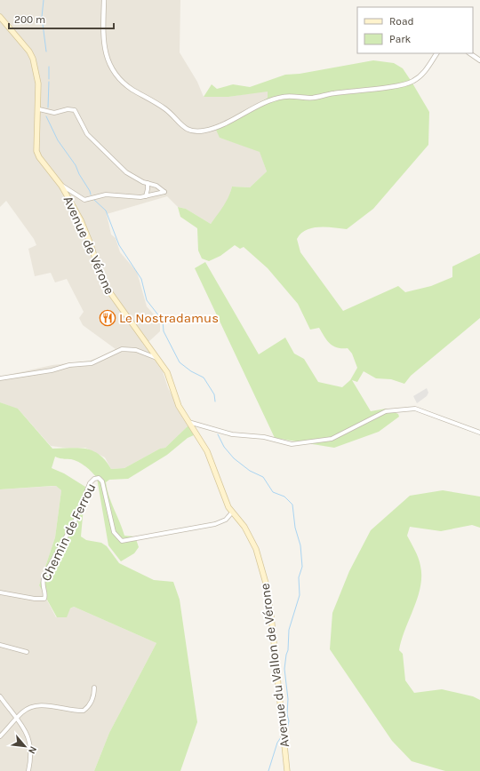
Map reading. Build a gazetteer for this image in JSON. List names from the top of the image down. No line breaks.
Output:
{"streets":{"main road":["Avenue de Vérone","Avenue du Vallon de Vérone"],"street":["Chemin de Ferrou"]},"crossings":[["Avenue de Vérone","Avenue du Vallon de Vérone"],["Chemin de Ferrou","Avenue du Vallon de Vérone"]],"places":{"restaurant":["Le Nostradamus"]},"legend":["Road","Park"],"scale_bar":"200 m","north":"bottom right"}
